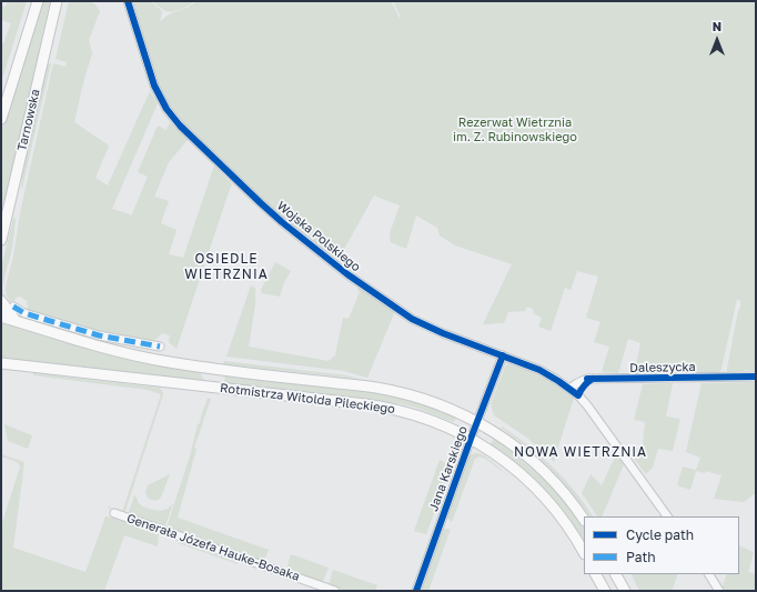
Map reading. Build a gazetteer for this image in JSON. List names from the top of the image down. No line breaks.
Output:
{"streets":{"main road":["Tarnowska","Rotmistrza Witolda Pileckiego"],"street":["Wojska Polskiego","Daleszycka","Jana Karskiego","Generała Józefa Hauke-Bosaka"]},"crossings":[["Wojska Polskiego","Daleszycka"],["Wojska Polskiego","Jana Karskiego"],["Rotmistrza Witolda Pileckiego","Jana Karskiego"]],"districts":["OSIEDLE WIETRZNIA","NOWA WIETRZNIA"],"parks":["Rezerwat Wietrznia im. Z. Rubinowskiego"],"legend":["Cycle path","Path"],"north":"top"}
